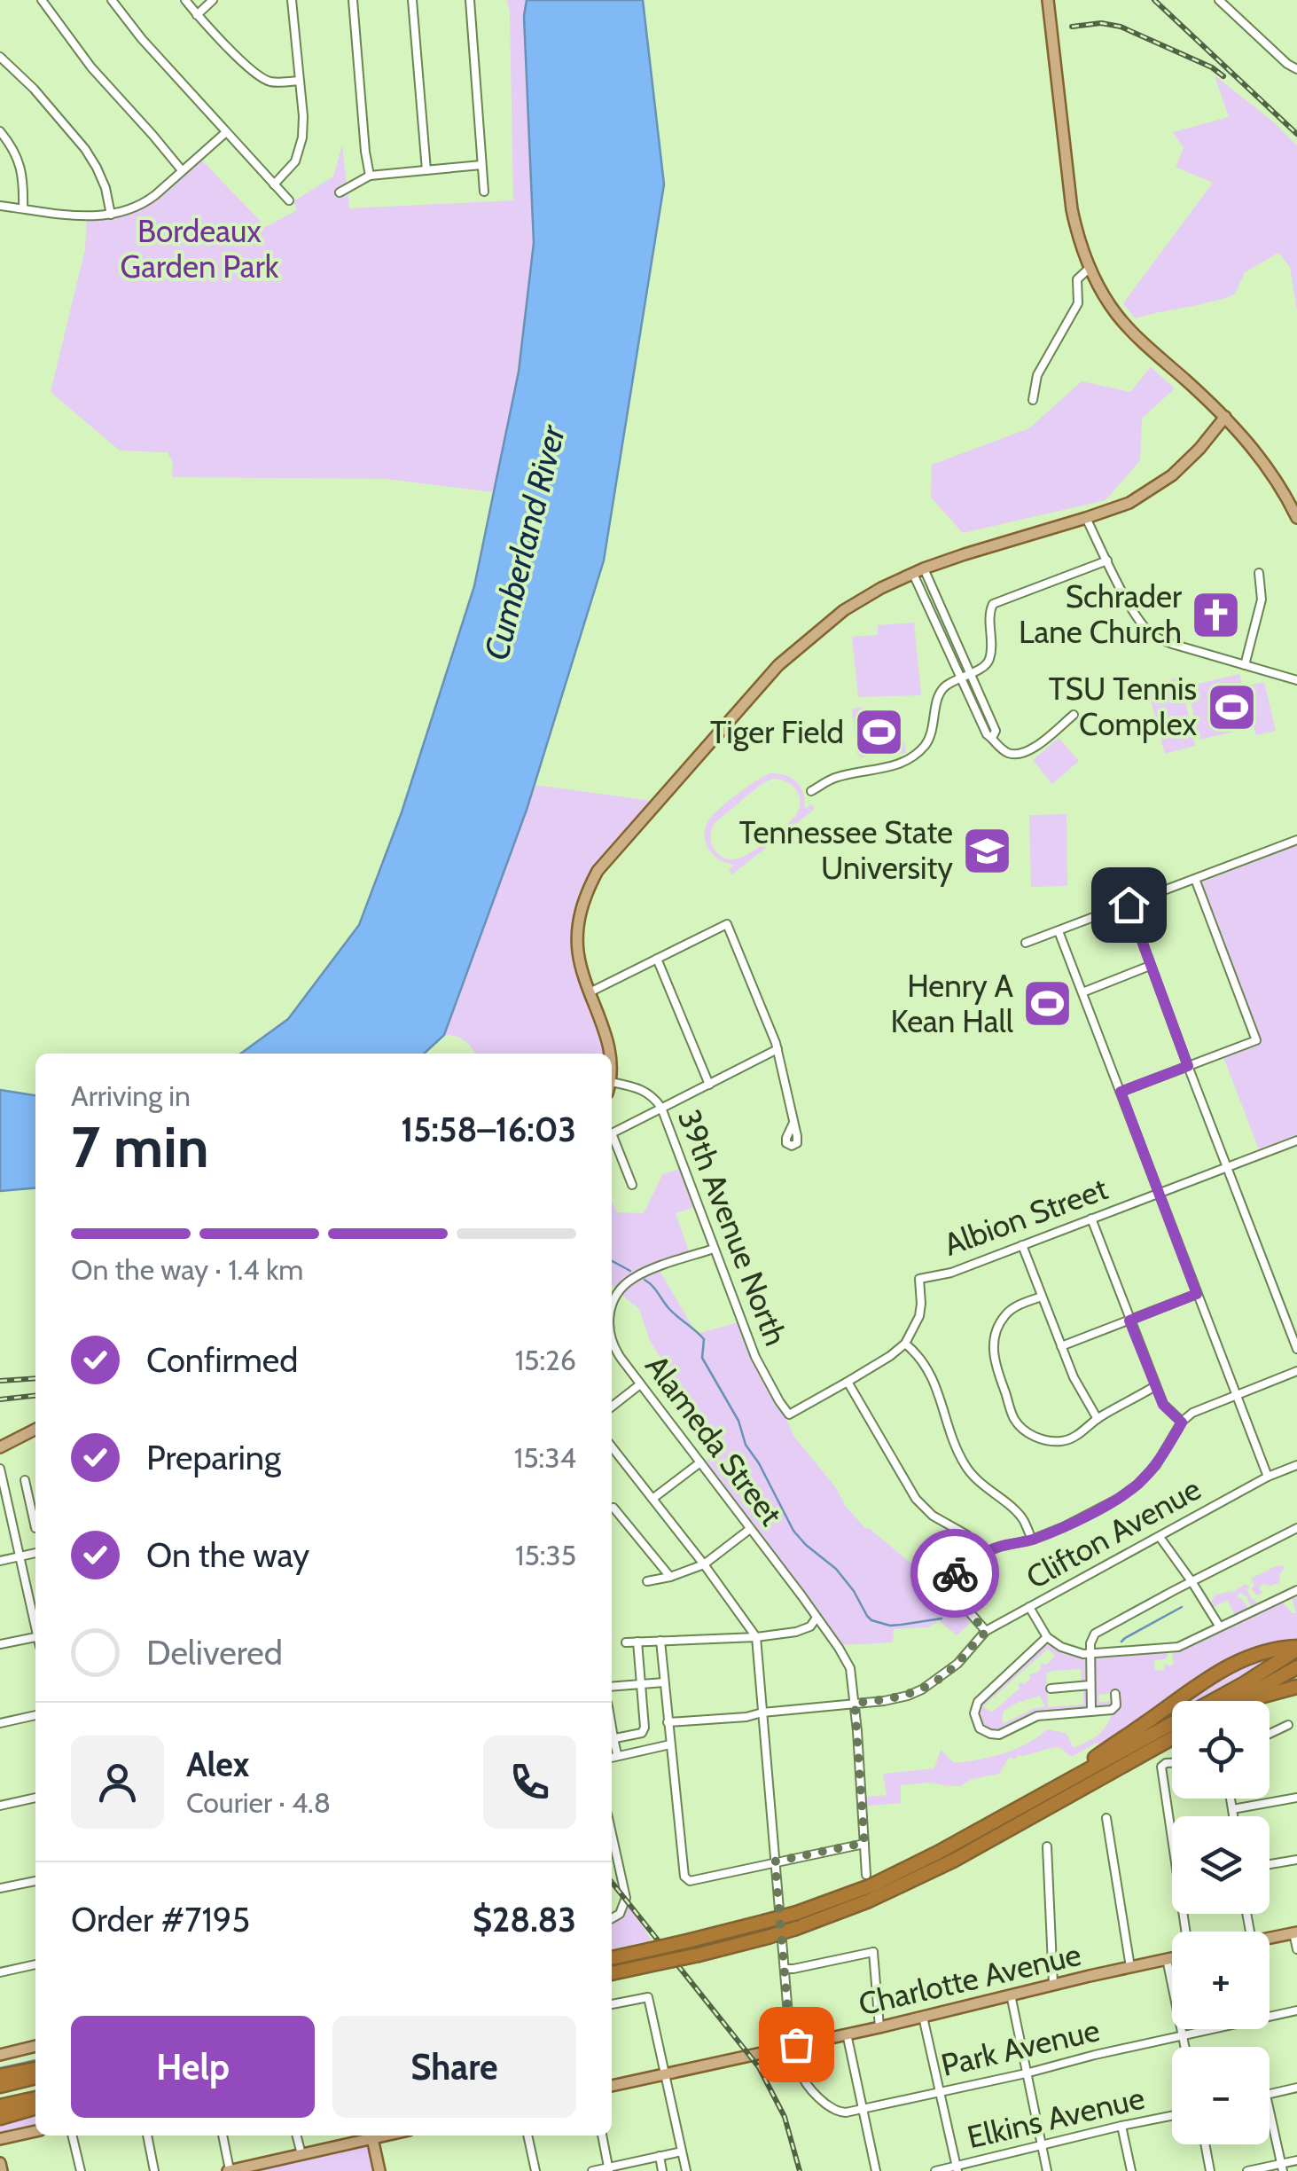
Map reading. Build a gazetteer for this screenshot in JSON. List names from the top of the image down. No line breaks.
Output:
{"streets":{"main road":["Charlotte Avenue"],"street":["Albion Street","39th Avenue North","Alameda Street","Clifton Avenue","Park Avenue","Elkins Avenue"]},"crossings":[["39th Avenue North","Alameda Street"],["Alameda Street","Clifton Avenue"],["Clifton Avenue","Park Avenue"],["Charlotte Avenue","Park Avenue"]],"water":["Cumberland River"],"parks":["Bordeaux Garden Park"],"places":{"church":["Schrader Lane Church"],"sports":["TSU Tennis Complex","Tiger Field","Henry A Kean Hall"],"school or university":["Tennessee State University"]},"page":{"heading":["7 min","Arriving in","15:58–16:03"],"panel":["Alex","Courier · 4.8","Order #7195","$28.83"],"bar":"On the way · 1.4 km","list":[["Confirmed","15:26"],["Preparing","15:34"],["On the way","15:35"],"Delivered"],"map_buttons":["+","−"],"buttons":["Help","Share"]}}
